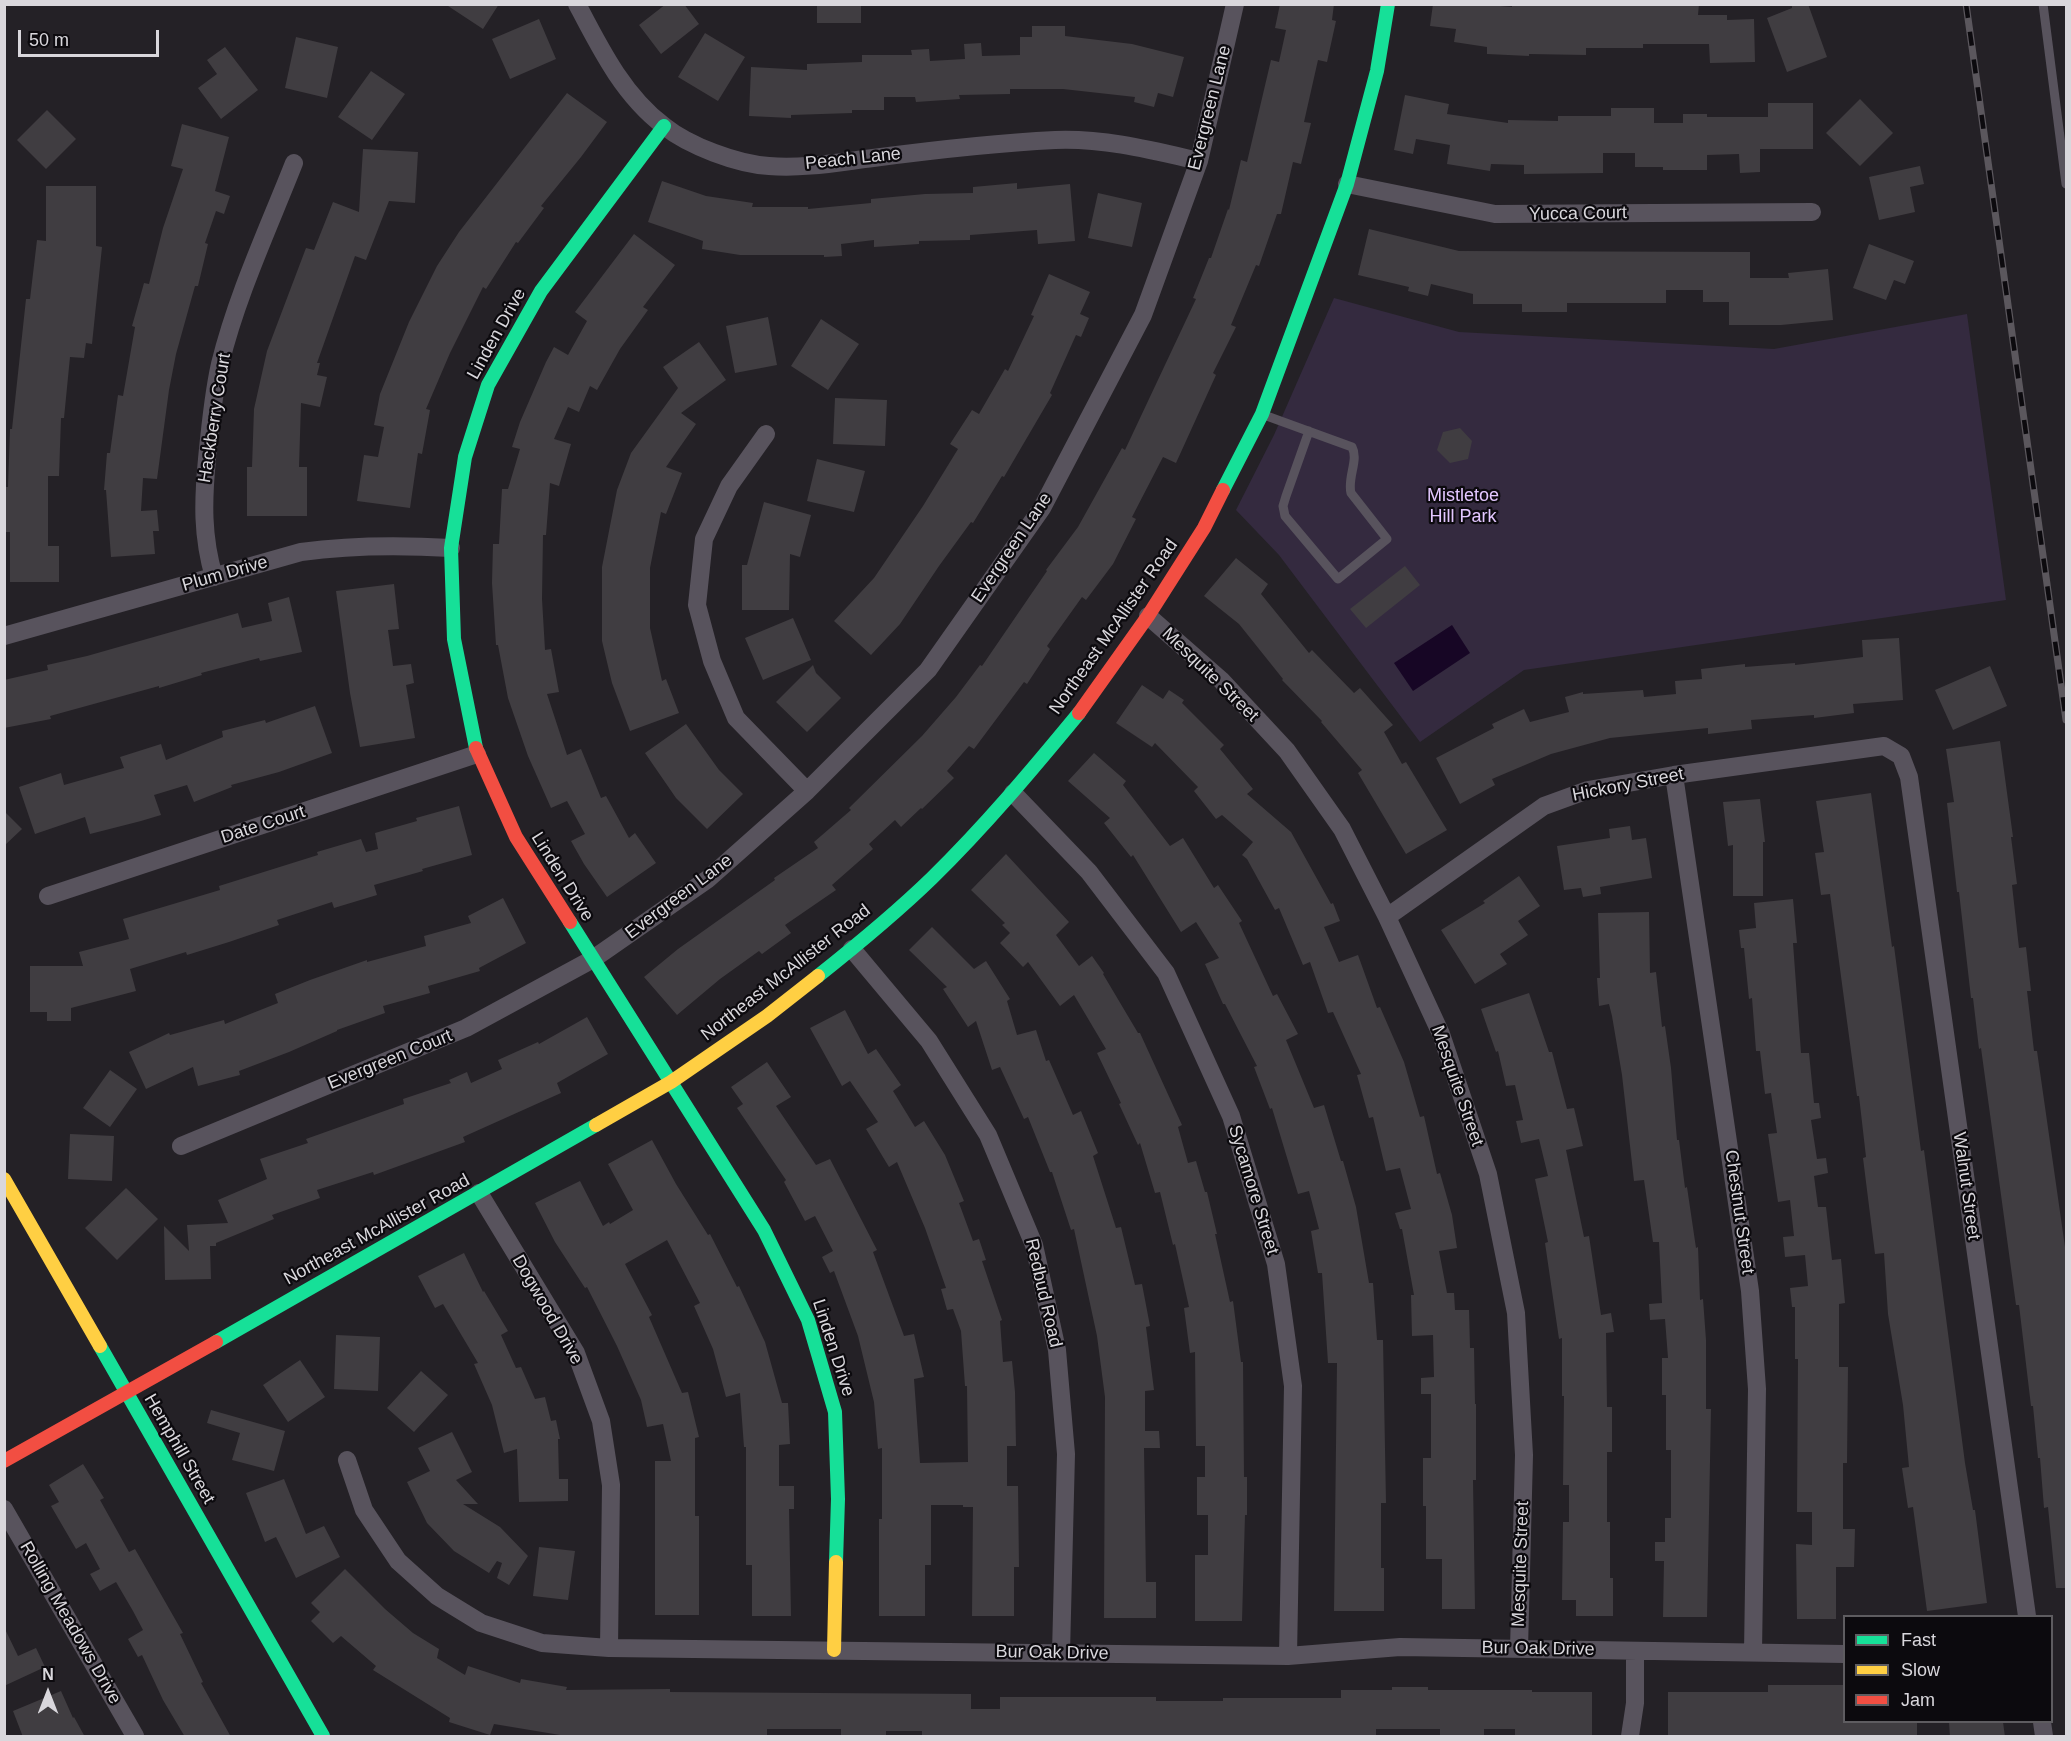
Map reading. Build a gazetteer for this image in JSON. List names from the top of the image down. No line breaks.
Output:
{"streets":{"street":["Evergreen Lane","Peach Lane","Yucca Court","Linden Drive","Hackberry Court","Plum Drive","Northeast McAllister Road","Mesquite Street","Hickory Street","Date Court","Evergreen Court","Walnut Street","Sycamore Street","Chestnut Street","Redbud Road","Dogwood Drive","Hemphill Street","Rolling Meadows Drive","Bur Oak Drive"]},"crossings":[["Evergreen Lane","Peach Lane"],["Evergreen Lane","Linden Drive"],["Evergreen Lane","Evergreen Court"],["Peach Lane","Linden Drive"],["Yucca Court","Northeast McAllister Road"],["Linden Drive","Plum Drive"],["Linden Drive","Northeast McAllister Road"],["Linden Drive","Date Court"],["Linden Drive","Evergreen Court"],["Linden Drive","Bur Oak Drive"],["Hackberry Court","Plum Drive"],["Northeast McAllister Road","Mesquite Street"],["Northeast McAllister Road","Sycamore Street"],["Northeast McAllister Road","Redbud Road"],["Northeast McAllister Road","Dogwood Drive"],["Northeast McAllister Road","Hemphill Street"],["Mesquite Street","Hickory Street"],["Mesquite Street","Bur Oak Drive"],["Hickory Street","Walnut Street"],["Hickory Street","Chestnut Street"],["Sycamore Street","Bur Oak Drive"],["Chestnut Street","Bur Oak Drive"],["Redbud Road","Bur Oak Drive"],["Dogwood Drive","Bur Oak Drive"]],"parks":["Mistletoe Hill Park"],"legend":["Fast","Slow","Jam"],"scale_bar":"50 m","north":"top"}
